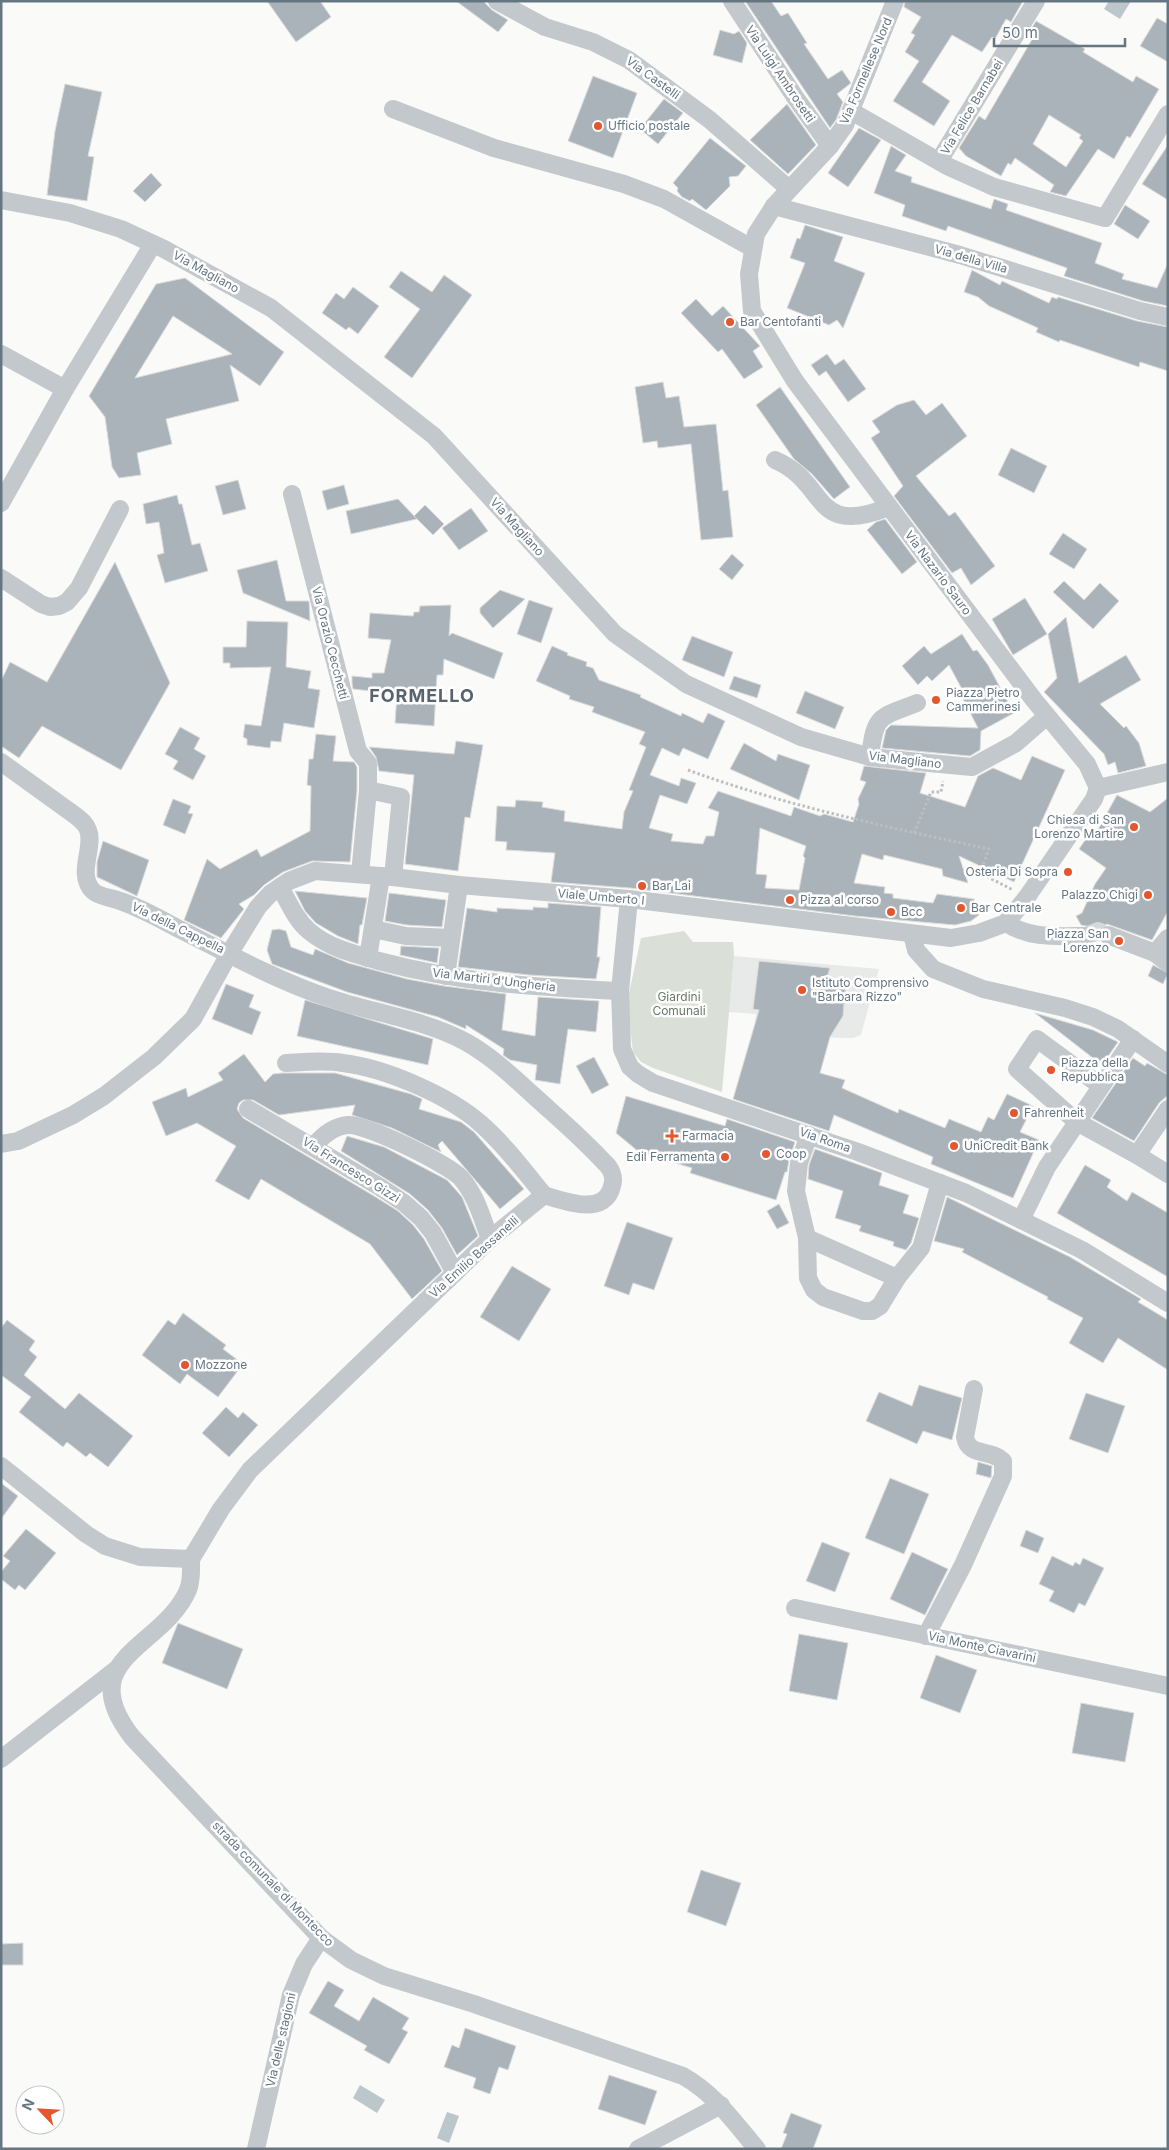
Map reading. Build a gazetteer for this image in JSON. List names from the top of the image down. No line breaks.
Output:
{"streets":{"street":["Via Formellese Nord","Via Luigi Ambrosetti","Via Castelli","Via Felice Barnabei","Via della Villa","Via Magliano","Via Nazario Sauro","Via Orazio Cecchetti","Viale Umberto I","Via della Cappella","Via Martiri d'Ungheria","Via Roma","Via Francesco Gizzi","Via Emilio Bassanelli","Via Monte Ciavarini","strada comunale di Montecco","Via delle stagioni"]},"crossings":[["Via Formellese Nord","Via Luigi Ambrosetti"],["Via Formellese Nord","Via Castelli"],["Via Formellese Nord","Via della Villa"],["Via Formellese Nord","Via Nazario Sauro"],["Via della Villa","Via Nazario Sauro"],["Via Magliano","Via Nazario Sauro"],["Via Orazio Cecchetti","Viale Umberto I"],["Viale Umberto I","Via della Cappella"],["Viale Umberto I","Via Martiri d'Ungheria"],["Viale Umberto I","Via Roma"],["Via Martiri d'Ungheria","Via Roma"],["Via Francesco Gizzi","Via Emilio Bassanelli"],["Via Emilio Bassanelli","strada comunale di Montecco"],["strada comunale di Montecco","Via delle stagioni"]],"districts":["FORMELLO"],"parks":["Giardini Comunali"],"places":{"other":["Ufficio postale","Bar Centofanti","Piazza Pietro Cammerinesi","Chiesa di San Lorenzo Martire","Osteria Di Sopra","Bar Lai","Palazzo Chigi","Pizza al corso","Bar Centrale","Bcc","Piazza San Lorenzo","Istituto Comprensivo \"Barbara Rizzo\"","Piazza della Repubblica","Fahrenheit","UniCredit Bank","Coop","Edil Ferramenta","Mozzone"],"health":["Farmacia"]},"scale_bar":"50 m","north":"top left"}
